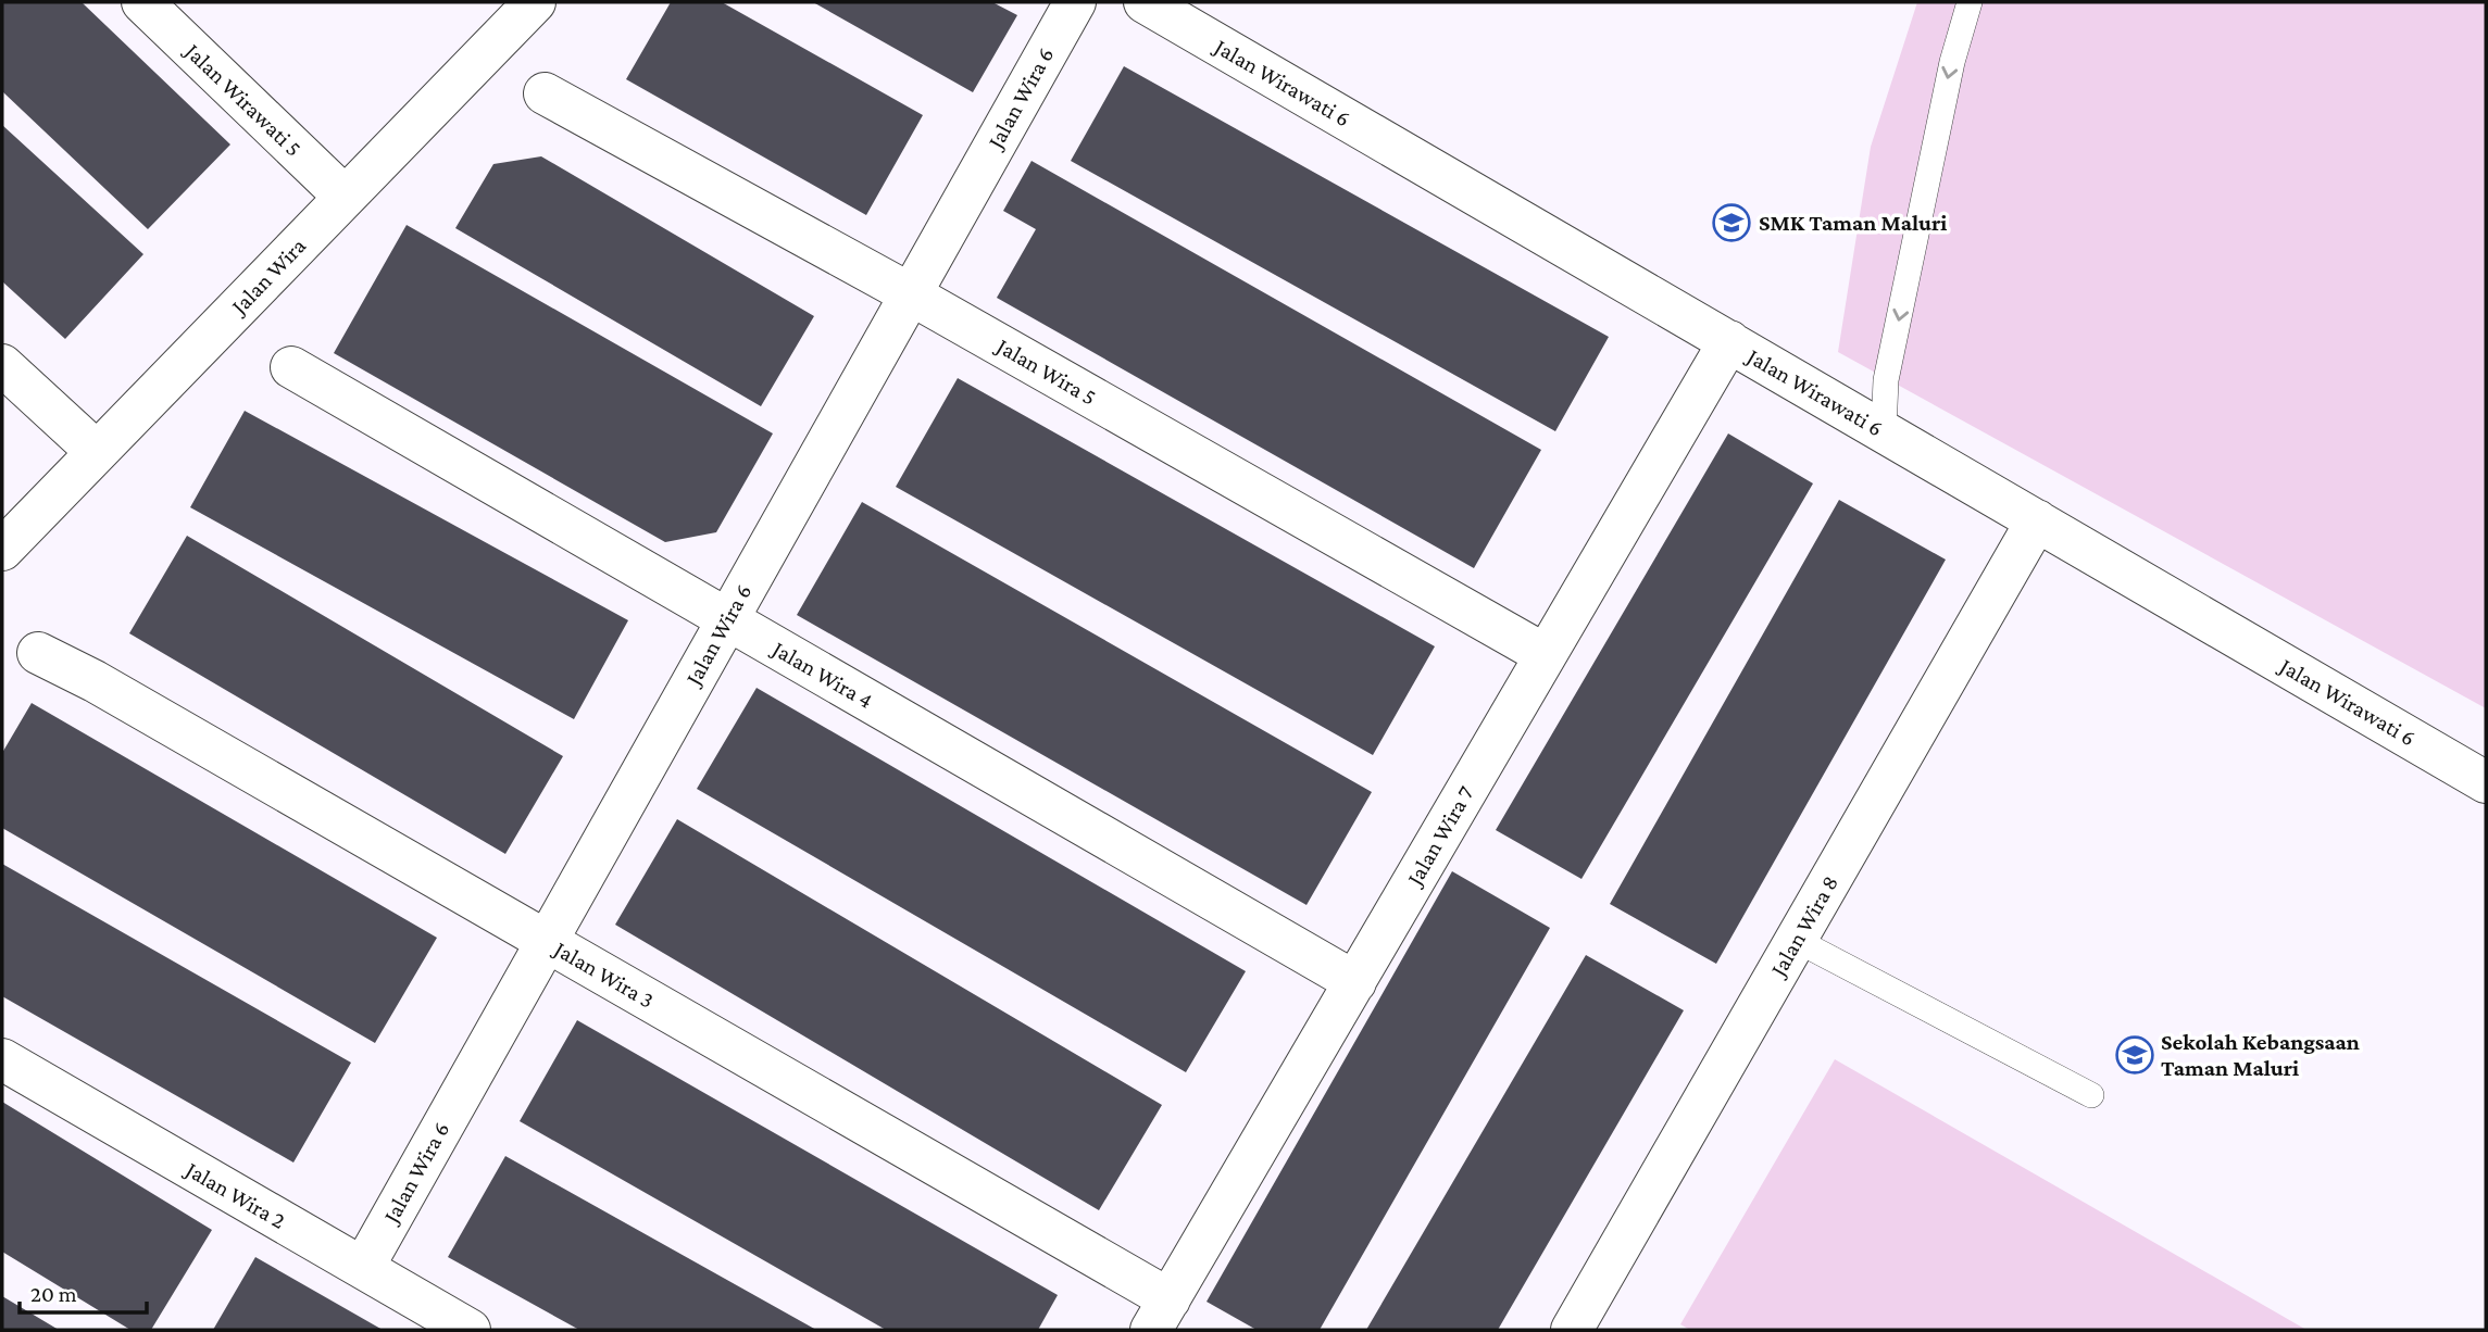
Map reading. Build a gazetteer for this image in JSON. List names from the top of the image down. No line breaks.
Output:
{"streets":{"street":["Jalan Wirawati 6","Jalan Wira 6","Jalan Wirawati 5","Jalan Wira","Jalan Wira 5","Jalan Wira 4","Jalan Wira 7","Jalan Wira 8","Jalan Wira 3","Jalan Wira 2"]},"crossings":[["Jalan Wirawati 6","Jalan Wira 7"],["Jalan Wirawati 6","Jalan Wira 8"],["Jalan Wira 6","Jalan Wira 5"],["Jalan Wira 6","Jalan Wira 4"],["Jalan Wira 6","Jalan Wira 3"],["Jalan Wira 6","Jalan Wira 2"],["Jalan Wirawati 5","Jalan Wira"],["Jalan Wira 5","Jalan Wira 7"],["Jalan Wira 4","Jalan Wira 7"],["Jalan Wira 7","Jalan Wira 3"]],"places":{"school or university":["SMK Taman Maluri","Sekolah Kebangsaan Taman Maluri"]},"scale_bar":"20 m"}
